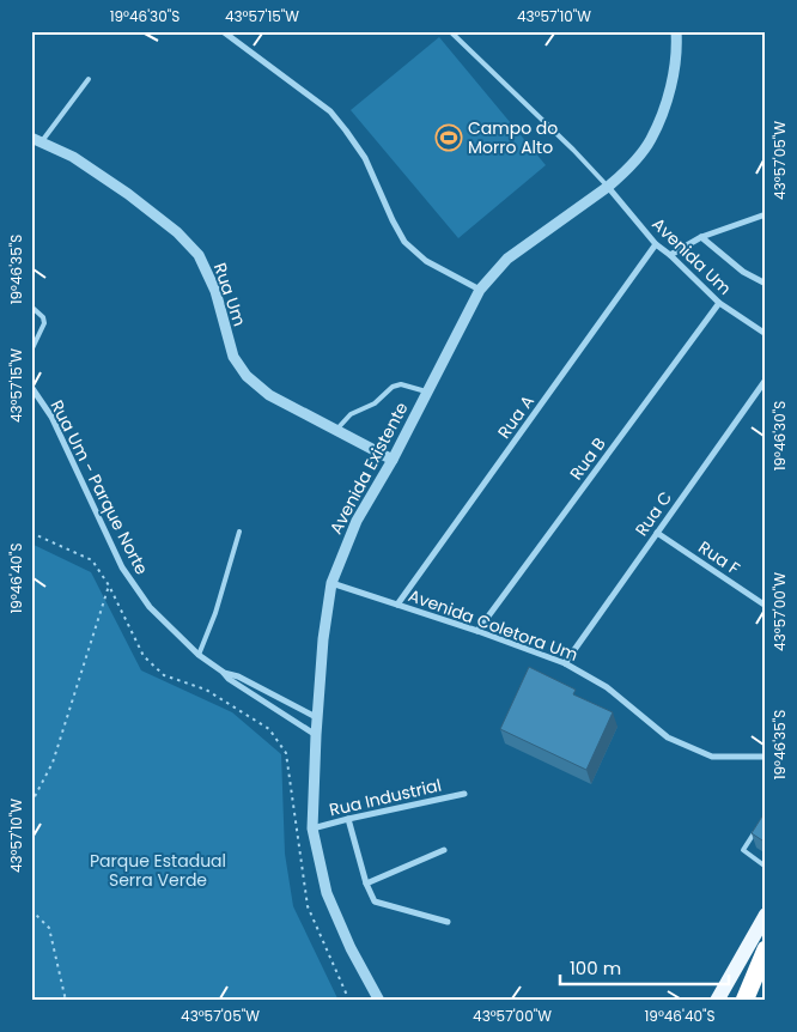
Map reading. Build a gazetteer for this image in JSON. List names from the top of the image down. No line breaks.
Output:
{"streets":{"street":["Avenida Um","Rua Um","Rua A","Rua B","Avenida Existente","Rua Um - Parque Norte","Rua C","Rua F","Avenida Coletora Um","Rua Industrial"]},"crossings":[["Avenida Um","Rua A"],["Avenida Um","Rua B"],["Avenida Um","Avenida Existente"],["Rua Um","Avenida Existente"],["Rua A","Avenida Coletora Um"],["Rua B","Avenida Coletora Um"],["Avenida Existente","Rua Um - Parque Norte"],["Avenida Existente","Avenida Coletora Um"],["Avenida Existente","Rua Industrial"],["Rua C","Rua F"],["Rua C","Avenida Coletora Um"]],"parks":["Parque Estadual Serra Verde"],"places":{"sports":["Campo do Morro Alto"]},"scale_bar":"100 m","coordinates":["19°46'30\"S","43°57'15\"W","43°57'10\"W","43°57'05\"W","19°46'35\"S","19°46'40\"S","43°57'00\"W"]}
